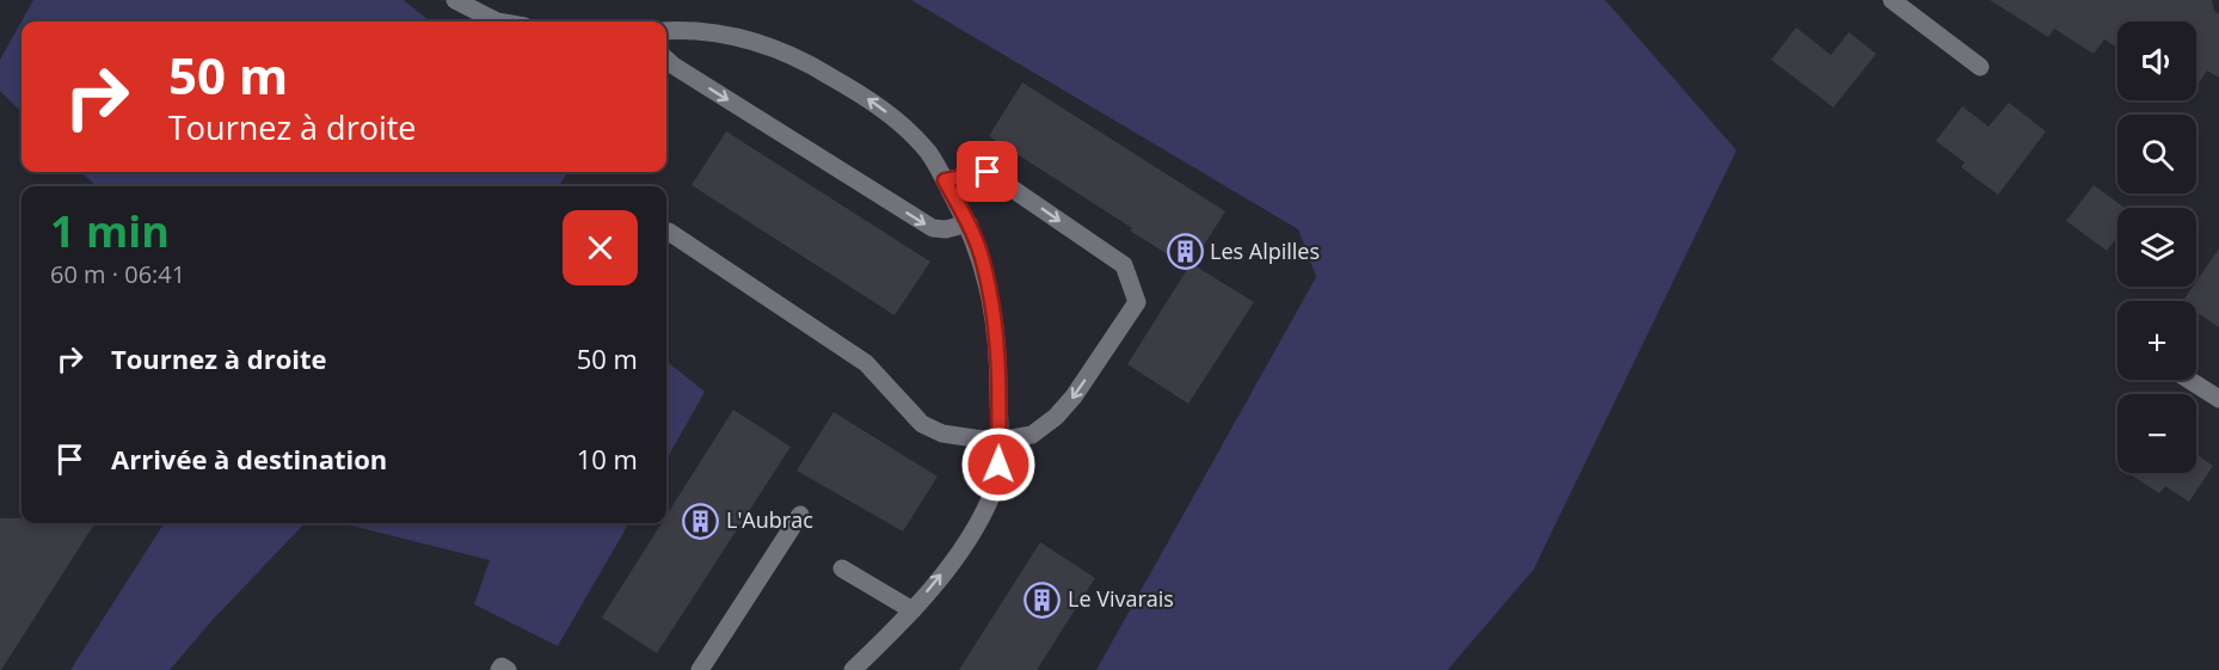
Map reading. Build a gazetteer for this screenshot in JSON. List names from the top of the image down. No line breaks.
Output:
{"places":{"building":["Les Alpilles","L'Aubrac","Le Vivarais"]},"page":{"map_buttons":["+","−"],"turn":["50 m","Tournez à droite"],"heading":["1 min","60 m · 06:41"],"list":[{"name":"Tournez à droite","value":"50 m"},{"name":"Arrivée à destination","value":"10 m"}]}}
